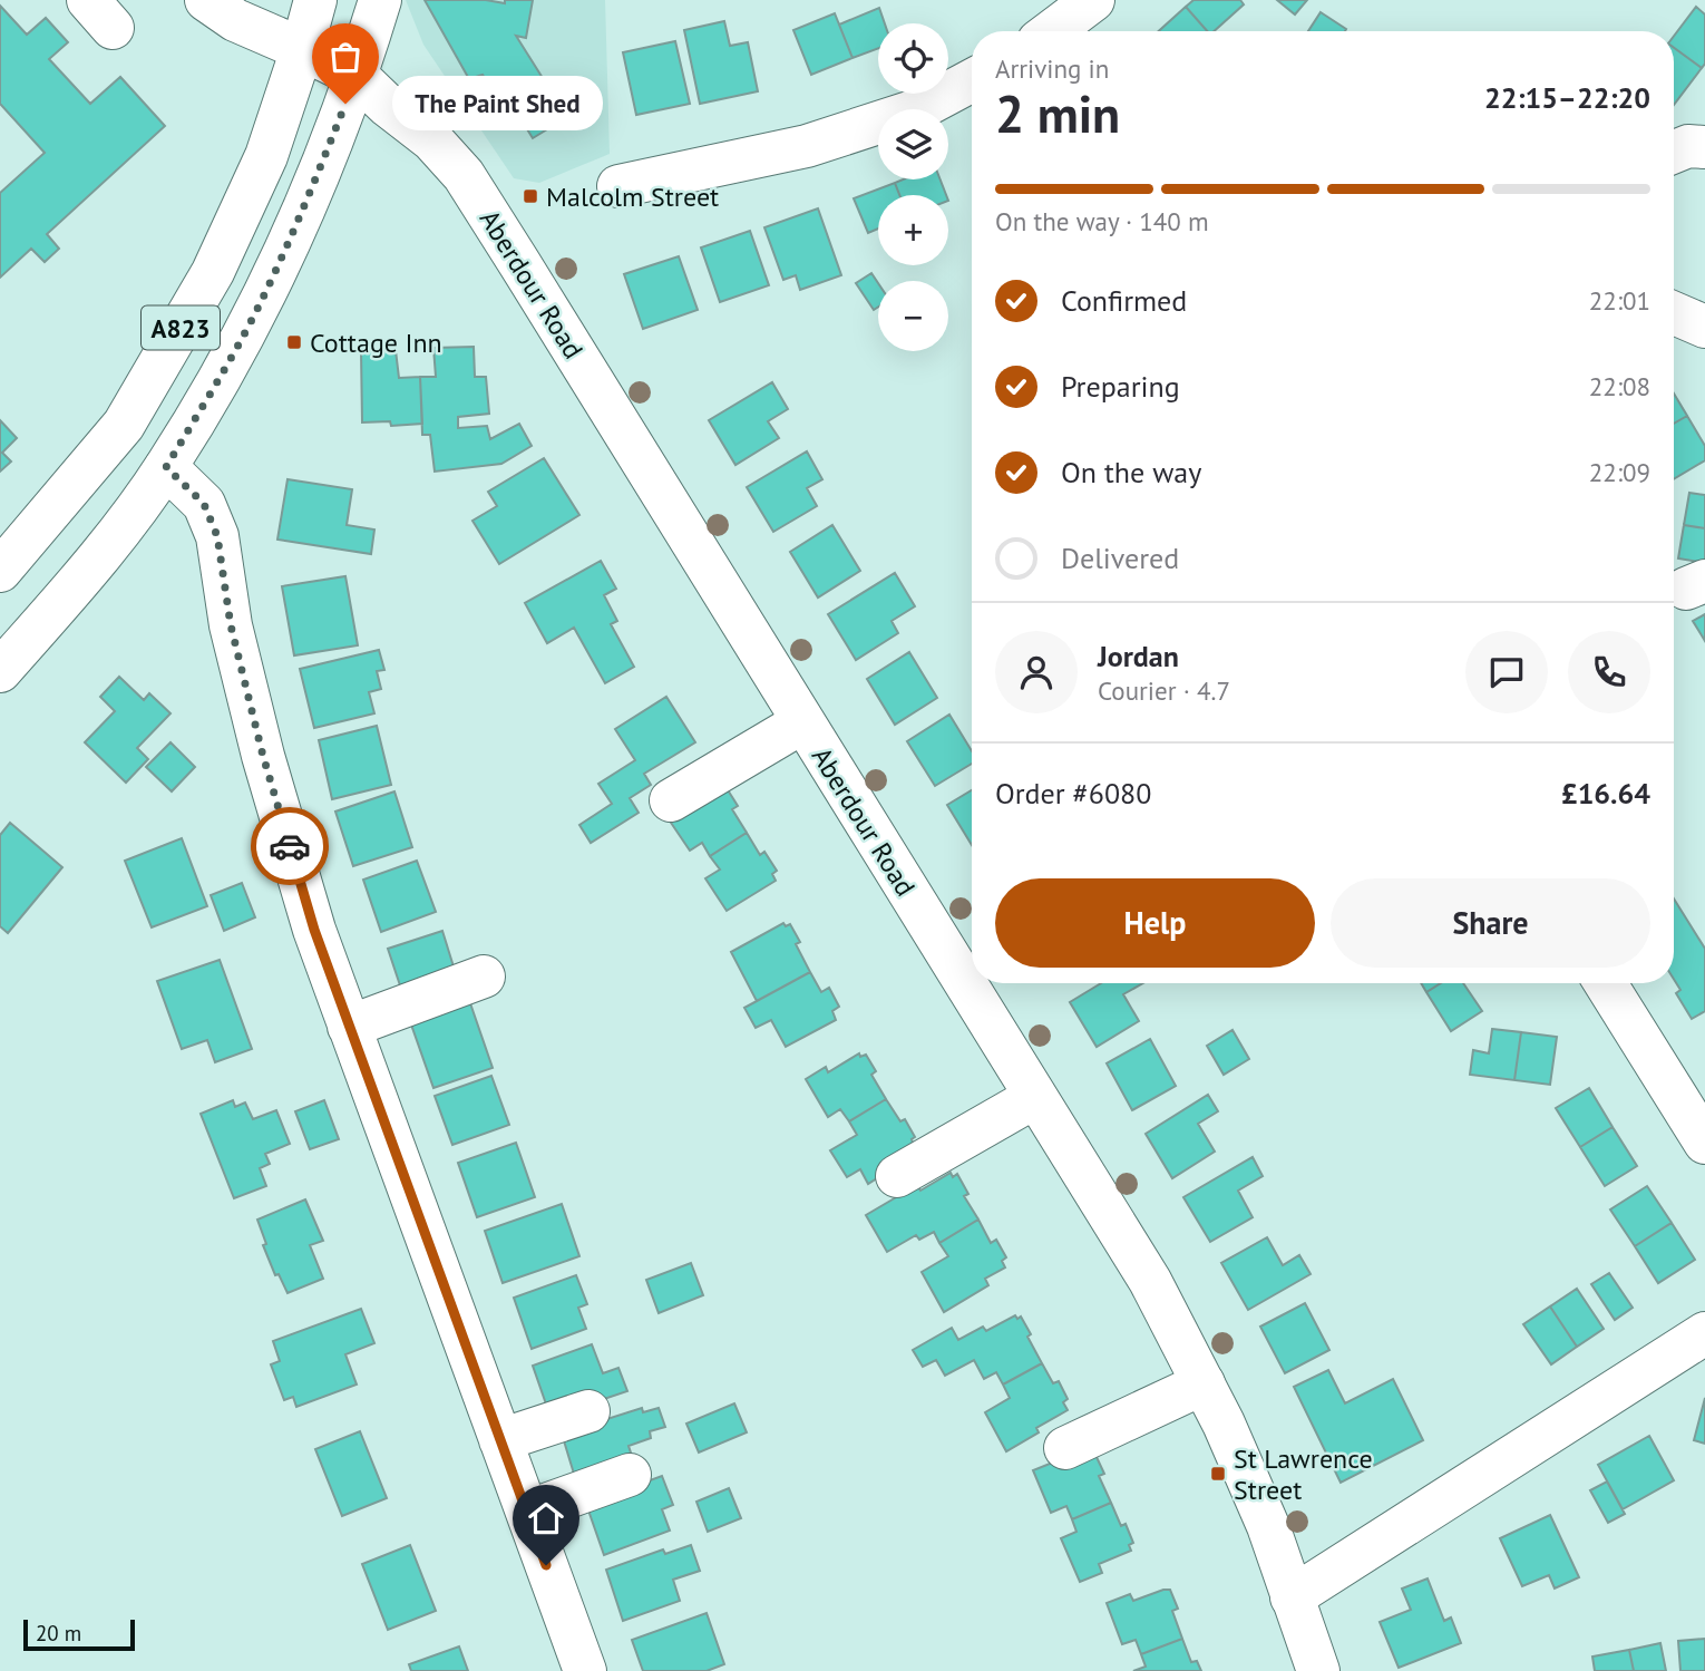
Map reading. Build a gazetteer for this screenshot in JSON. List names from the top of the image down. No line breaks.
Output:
{"streets":{"main road":["Aberdour Road","A823"]},"crossings":[["Aberdour Road","A823"]],"places":{"other":["The Paint Shed"],"transit":["Malcolm Street","Cottage Inn","St Lawrence Street"]},"scale_bar":"20 m","page":{"map_buttons":["+","−"],"heading":["2 min","Arriving in","22:15–22:20"],"panel":["Jordan","Courier · 4.7","Order #6080","£16.64"],"bubble":"The Paint Shed","bar":"On the way · 140 m","list":[["Confirmed","22:01"],["Preparing","22:08"],["On the way","22:09"],"Delivered"],"buttons":["Help","Share"],"scale":"20 m"}}
